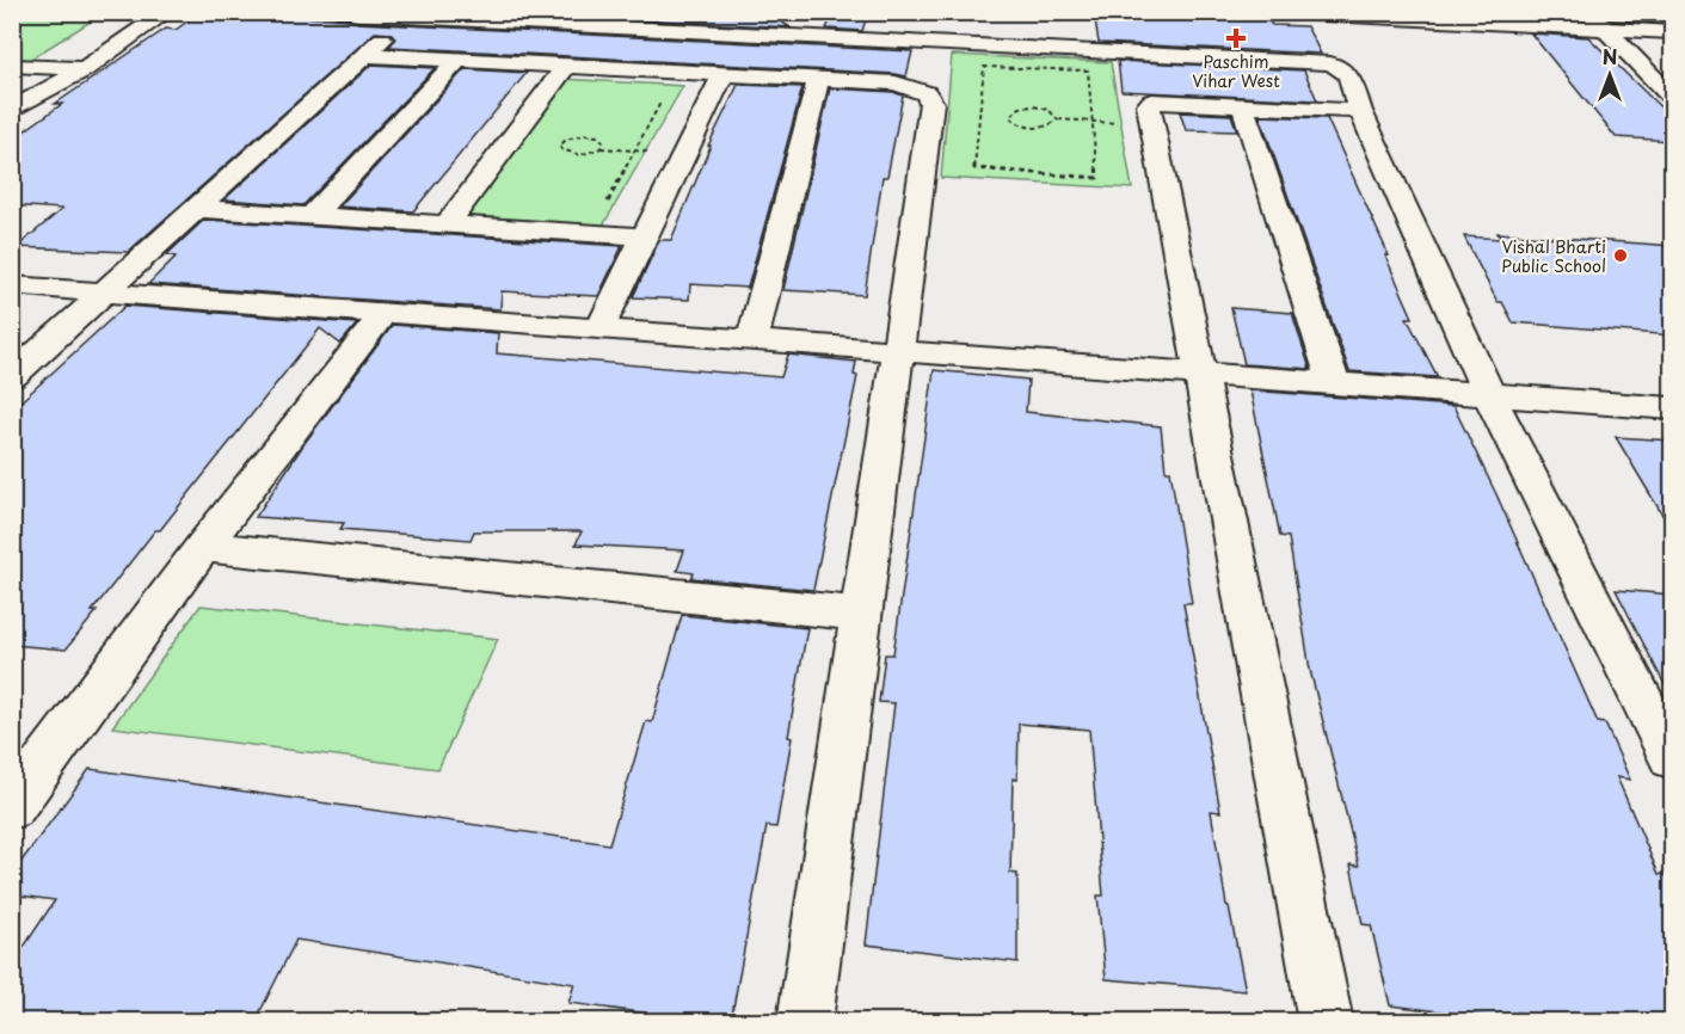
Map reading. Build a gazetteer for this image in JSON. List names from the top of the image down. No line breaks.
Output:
{"places":{"health":["Paschim Vihar West"],"other":["Vishal Bharti Public School"]},"north":"top"}
